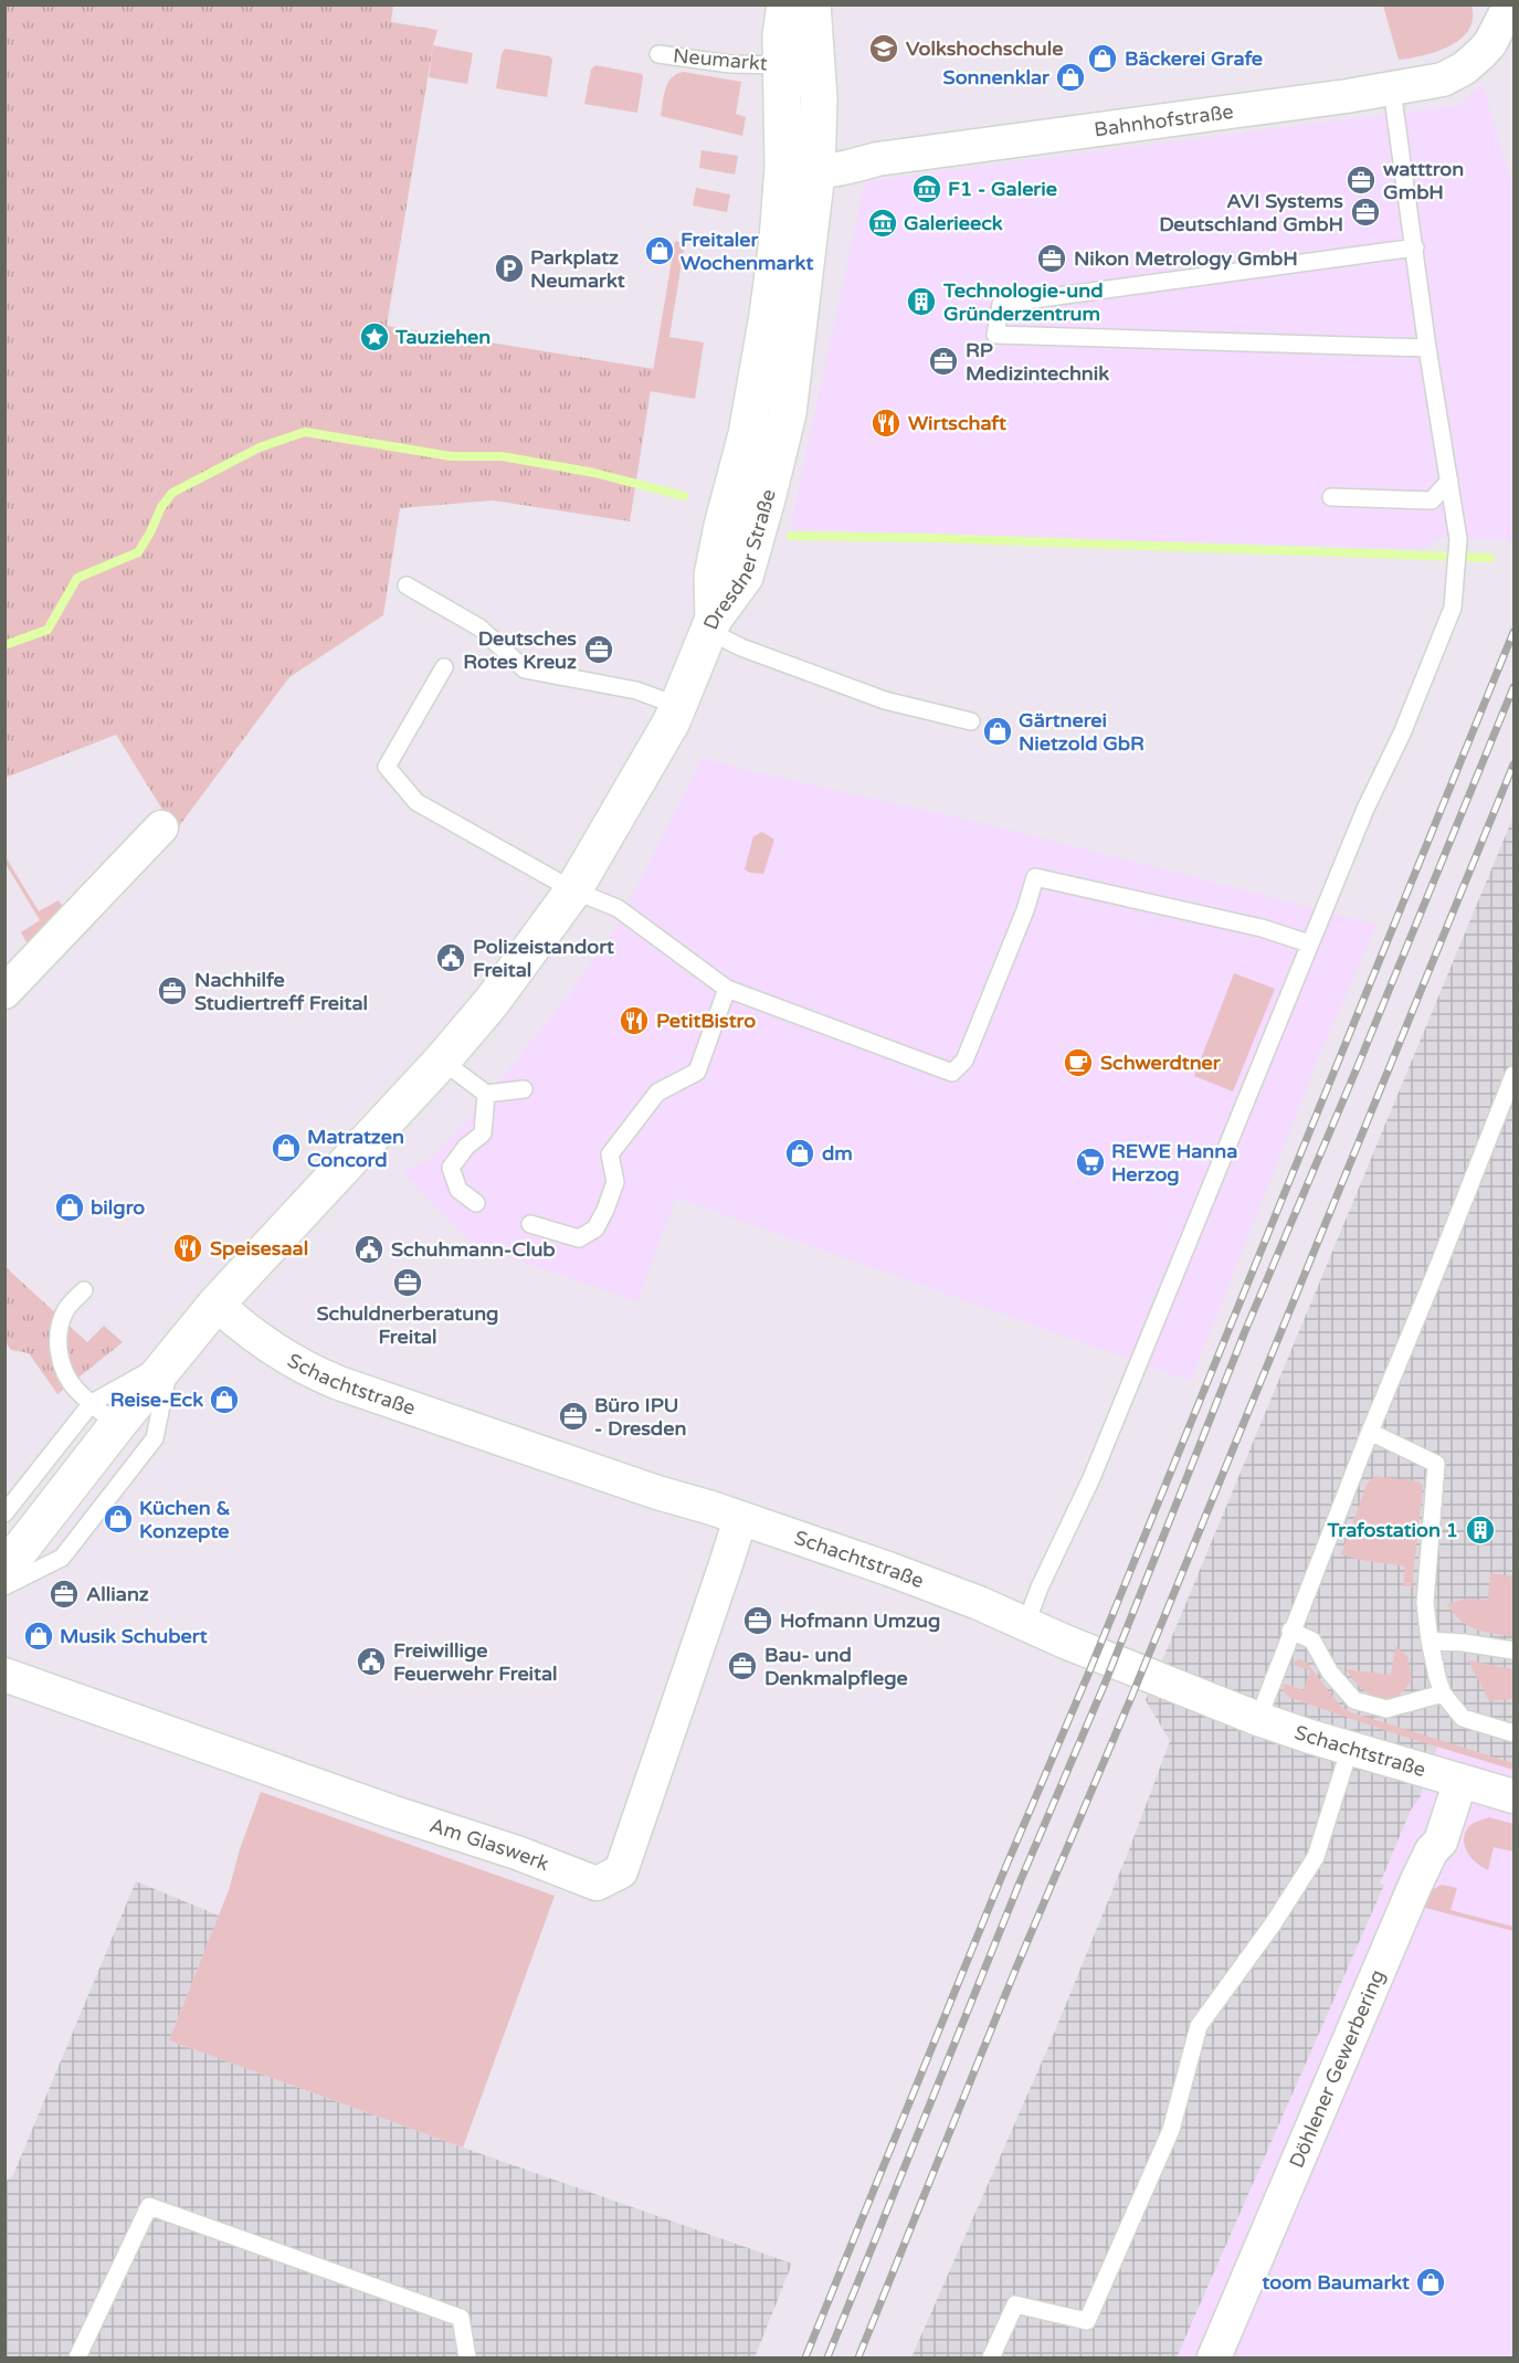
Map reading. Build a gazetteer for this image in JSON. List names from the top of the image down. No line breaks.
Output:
{"streets":{"street":["Bahnhofstraße","Dresdner Straße","Schachtstraße","Am Glaswerk","Döhlener Gewerbering"],"lane":["Neumarkt"]},"crossings":[["Neumarkt","Dresdner Straße"],["Bahnhofstraße","Dresdner Straße"],["Dresdner Straße","Schachtstraße"],["Schachtstraße","Am Glaswerk"],["Schachtstraße","Döhlener Gewerbering"]],"places":{"school or university":["Volkshochschule"],"shop":["Bäckerei Grafe","Sonnenklar","Freitaler Wochenmarkt","Gärtnerei Nietzold GbR","Matratzen Concord","dm","bilgro","Reise-Eck","Küchen & Konzepte","Musik Schubert","toom Baumarkt"],"office":["watttron GmbH","AVI Systems Deutschland GmbH","Nikon Metrology GmbH","RP Medizintechnik","Deutsches Rotes Kreuz","Nachhilfe Studiertreff Freital","Schuldnerberatung Freital","Büro IPU - Dresden","Allianz","Hofmann Umzug","Bau- und Denkmalpflege"],"museum":["F1 - Galerie","Galerieeck"],"parking":["Parkplatz Neumarkt"],"building":["Technologie-und Gründerzentrum","Trafostation 1"],"place":["Tauziehen"],"restaurant":["Wirtschaft","PetitBistro","Speisesaal"],"public building":["Polizeistandort Freital","Schuhmann-Club","Freiwillige Feuerwehr Freital"],"cafe":["Schwerdtner"],"supermarket":["REWE Hanna Herzog"]}}
